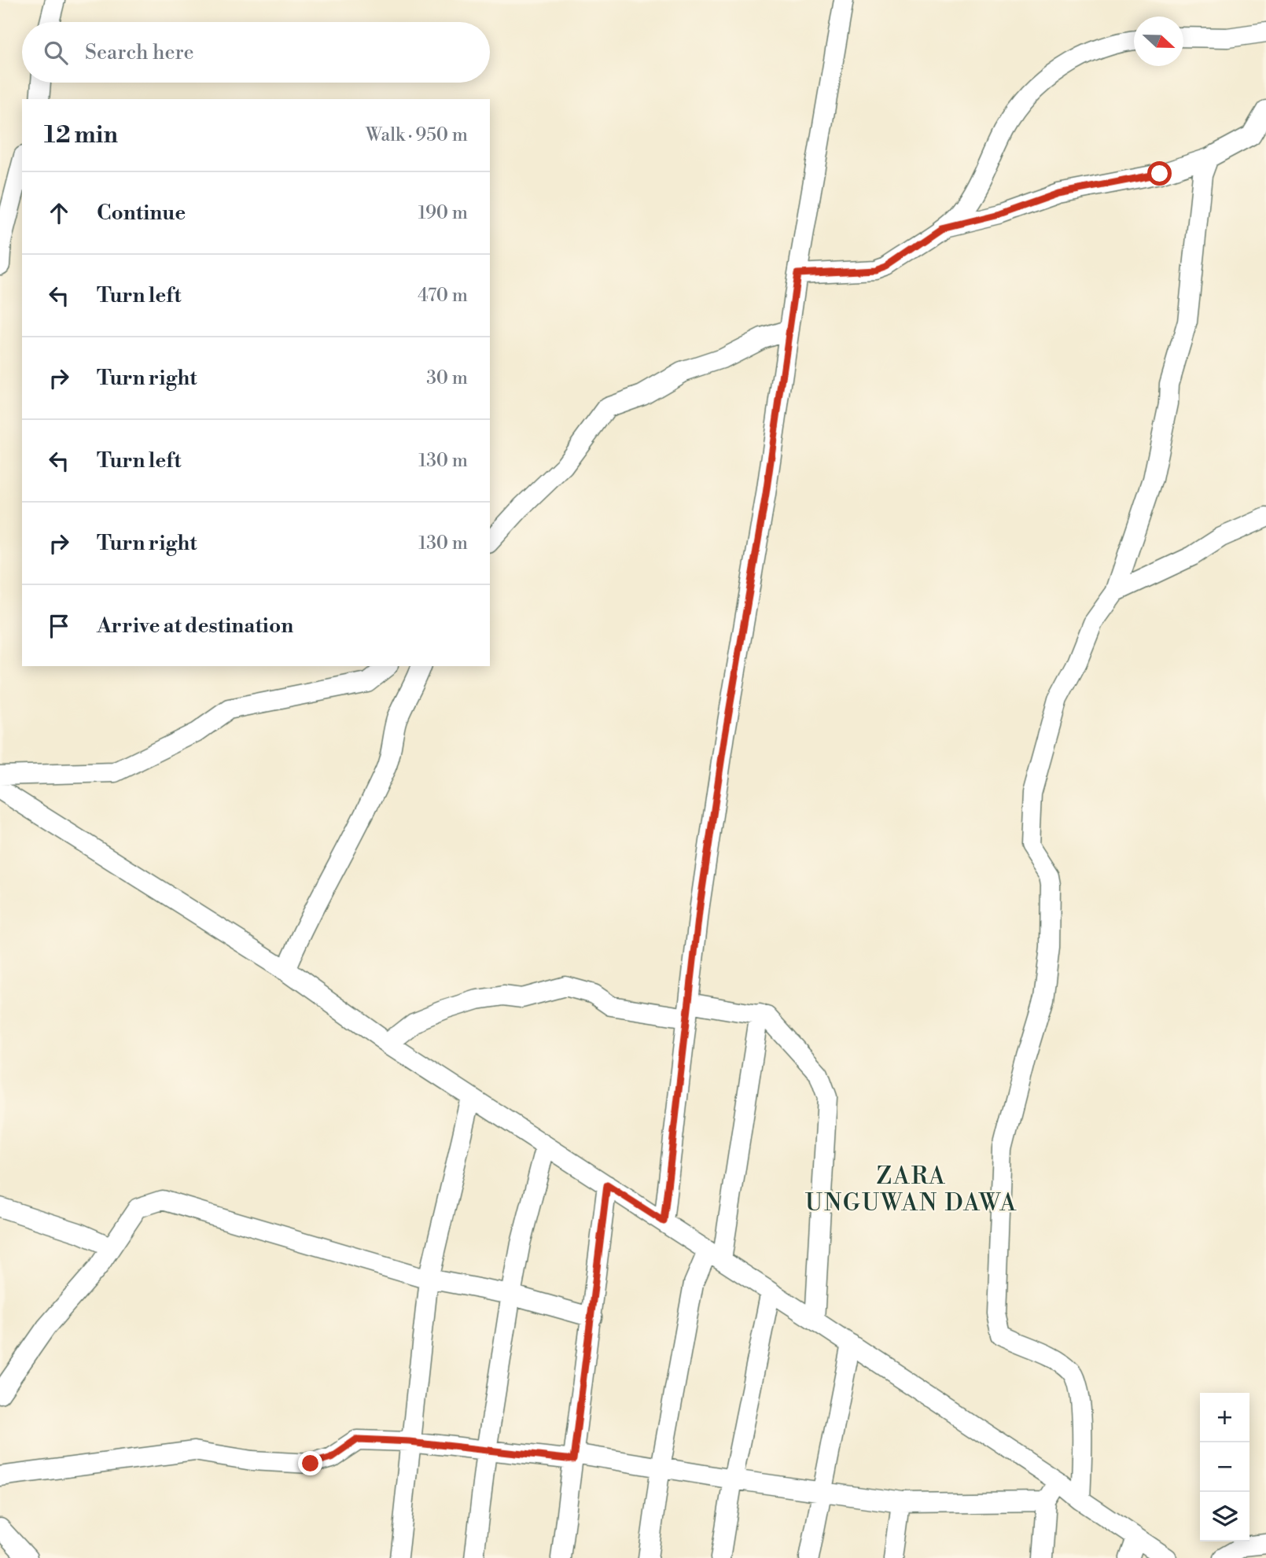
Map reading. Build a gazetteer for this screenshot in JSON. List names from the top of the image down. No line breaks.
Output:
{"districts":["ZARA UNGUWAN DAWA"],"north":"right","page":{"search":"Search here","heading":["12 min","Walk · 950 m"],"list":[["Continue","190 m"],["Turn left","470 m"],["Turn right","30 m"],["Turn left","130 m"],["Turn right","130 m"],"Arrive at destination"],"map_buttons":["+","−"]}}
